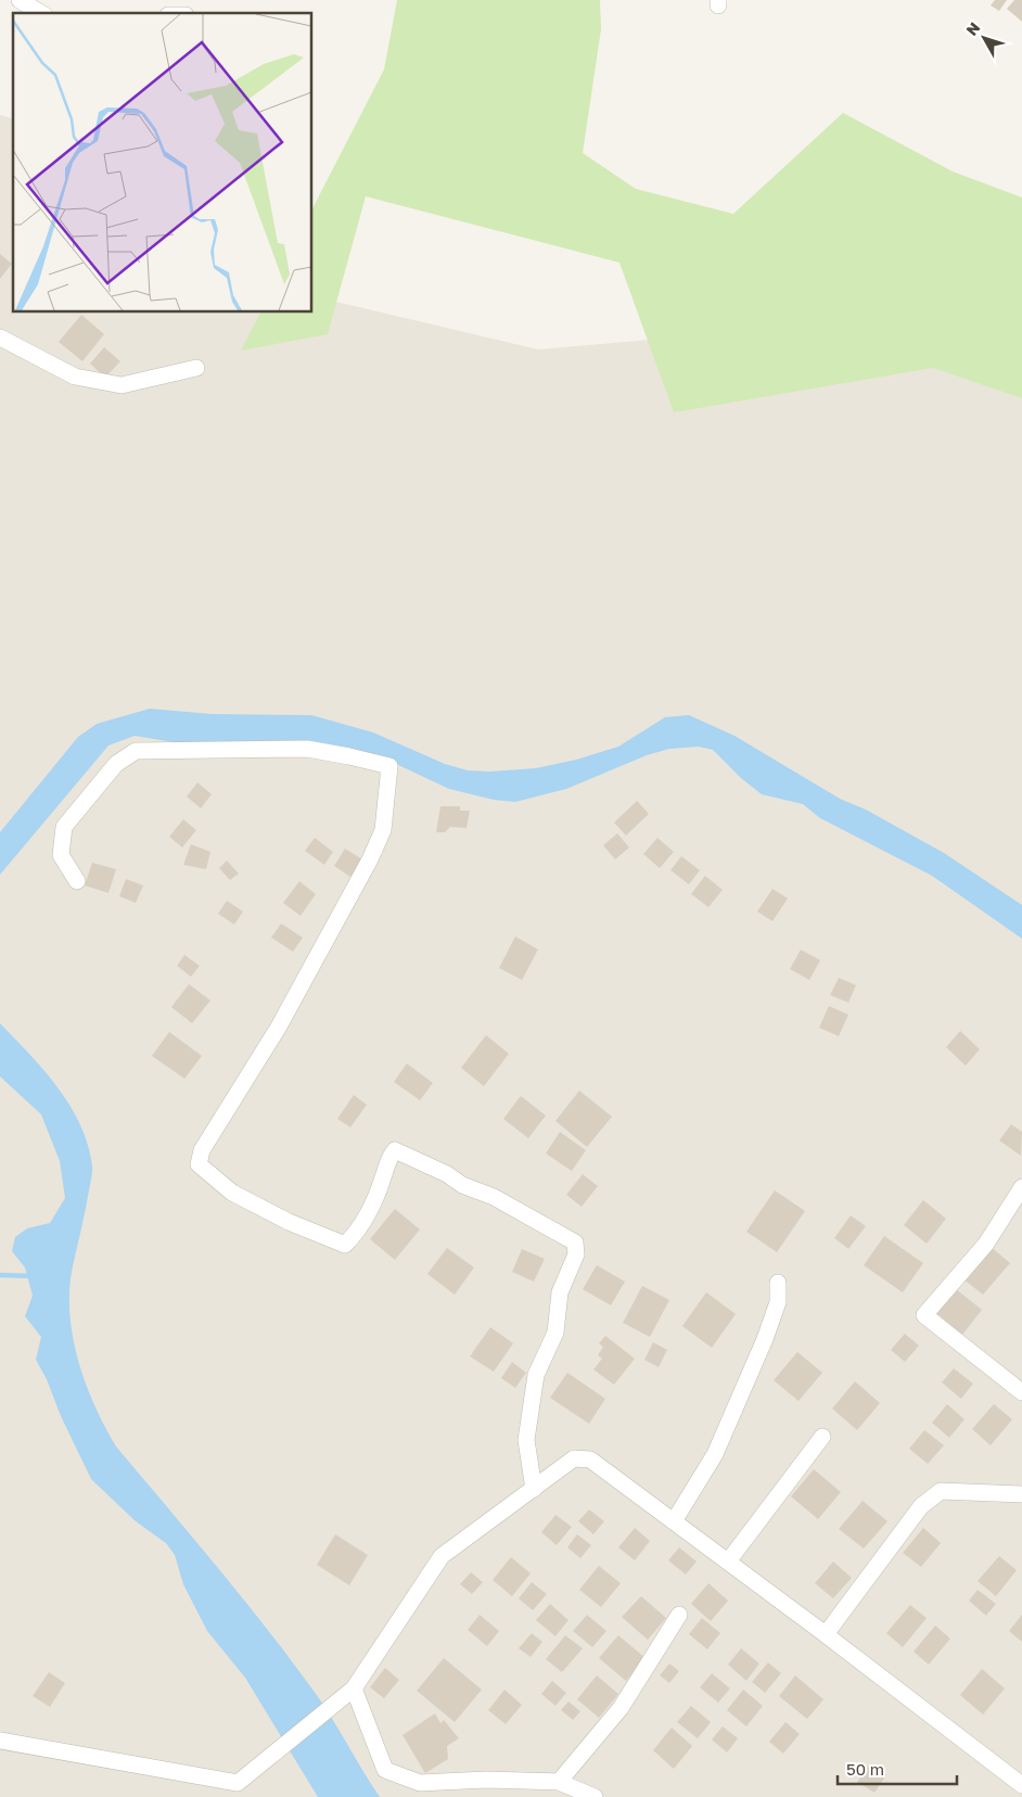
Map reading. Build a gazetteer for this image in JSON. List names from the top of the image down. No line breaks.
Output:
{"scale_bar":"50 m","north":"top left"}
